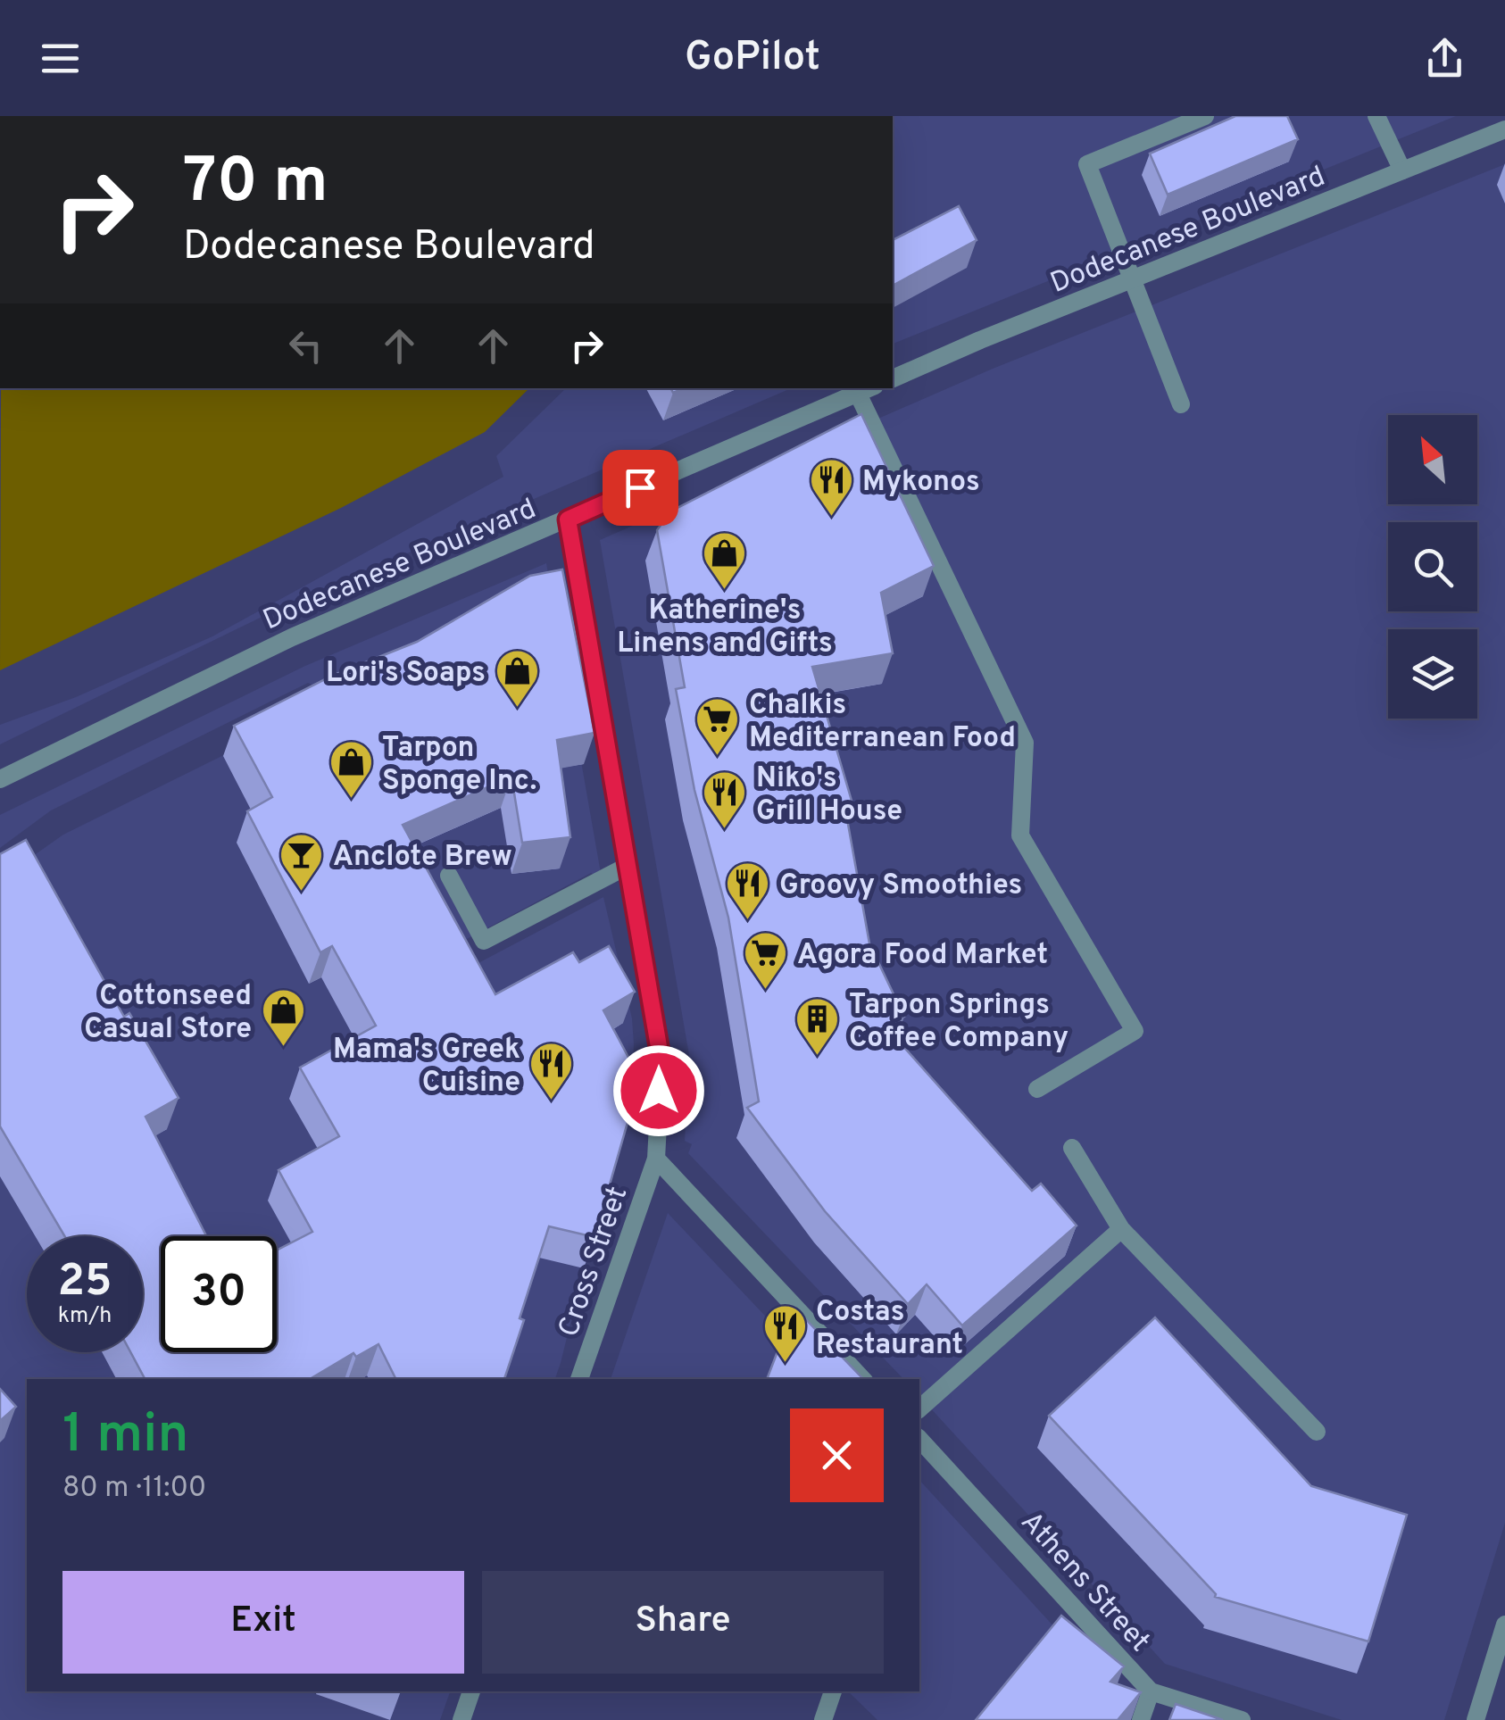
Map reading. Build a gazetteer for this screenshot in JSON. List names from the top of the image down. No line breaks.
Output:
{"streets":{"street":["Dodecanese Boulevard","Cross Street","Athens Street"]},"places":{"restaurant":["Mykonos","Niko's Grill House","Groovy Smoothies","Mama's Greek Cuisine","Costas Restaurant"],"shop":["Katherine's Linens and Gifts","Lori's Soaps","Tarpon Sponge Inc.","Cottonseed Casual Store"],"supermarket":["Chalkis Mediterranean Food","Agora Food Market"],"bar":["Anclote Brew"],"building":["Tarpon Springs Coffee Company"]},"north":"top left","page":{"header":"GoPilot","turn":["70 m","Dodecanese Boulevard"],"speed":"25 km/h","limit":"30","heading":["1 min","80 m · 11:00"],"buttons":["Exit","Share"]}}
